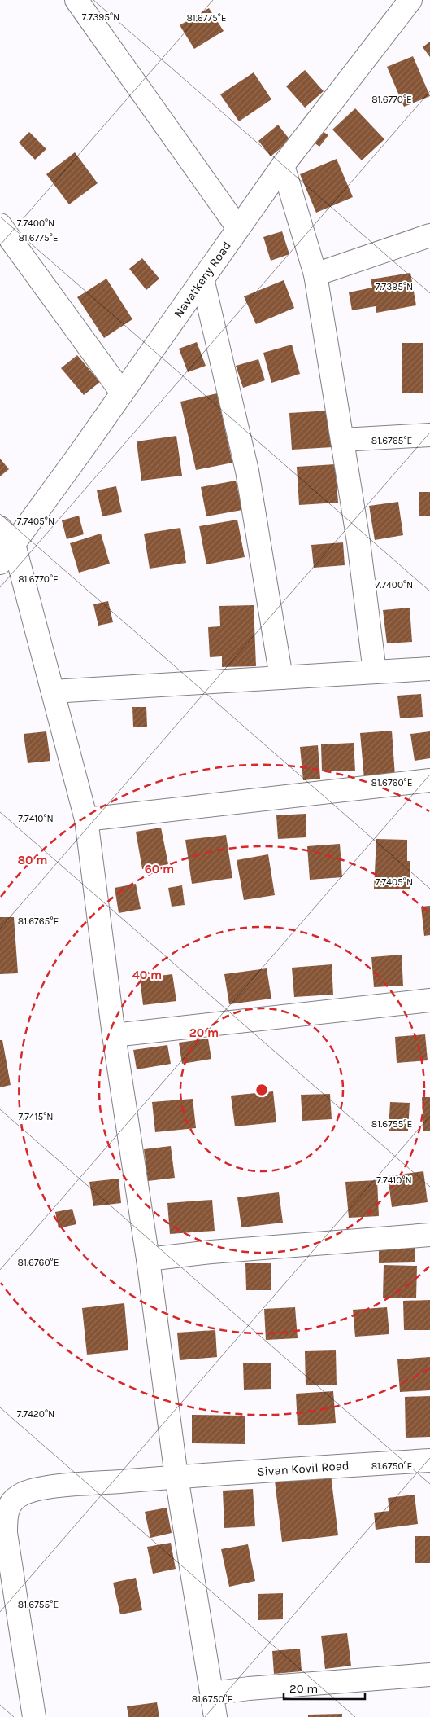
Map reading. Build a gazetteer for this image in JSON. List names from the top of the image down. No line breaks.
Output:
{"streets":{"street":["Navatkeny Road","Sivan Kovil Road"]},"scale_bar":"20 m","coordinates":["7.7395°N","81.6775°E","81.6770°E","7.7400°N","81.6765°E","7.7405°N","81.6760°E","7.7410°N","7.7415°N","81.6755°E","7.7420°N","81.6750°E"],"rings":["80 m","60 m","40 m","20 m"]}
